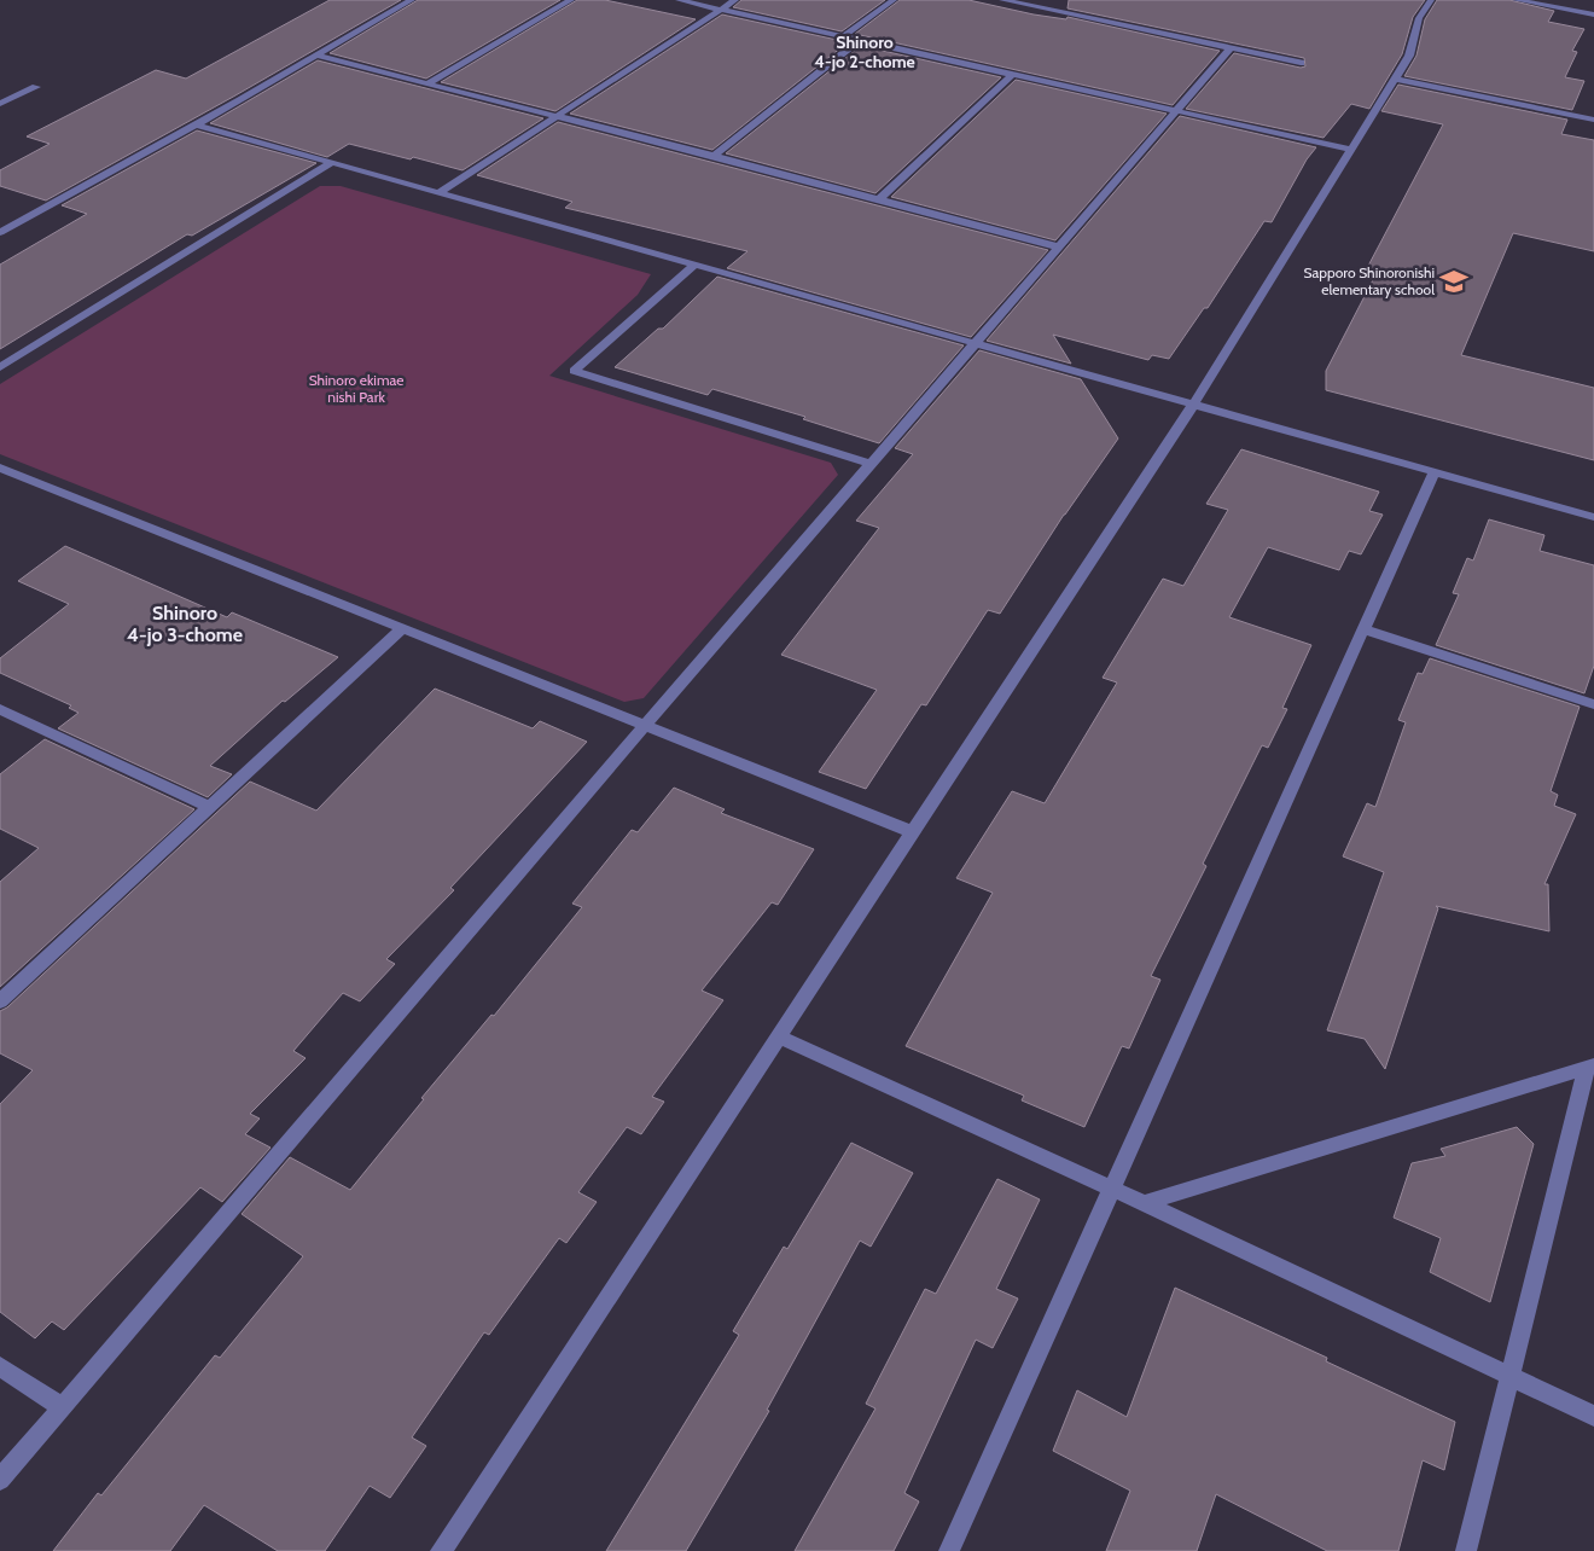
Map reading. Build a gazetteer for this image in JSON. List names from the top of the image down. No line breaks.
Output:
{"districts":["Shinoro 4-jo 2-chome","Shinoro 4-jo 3-chome"],"parks":["Shinoro ekimae nishi Park"],"places":{"school or university":["Sapporo Shinoronishi elementary school"]}}
